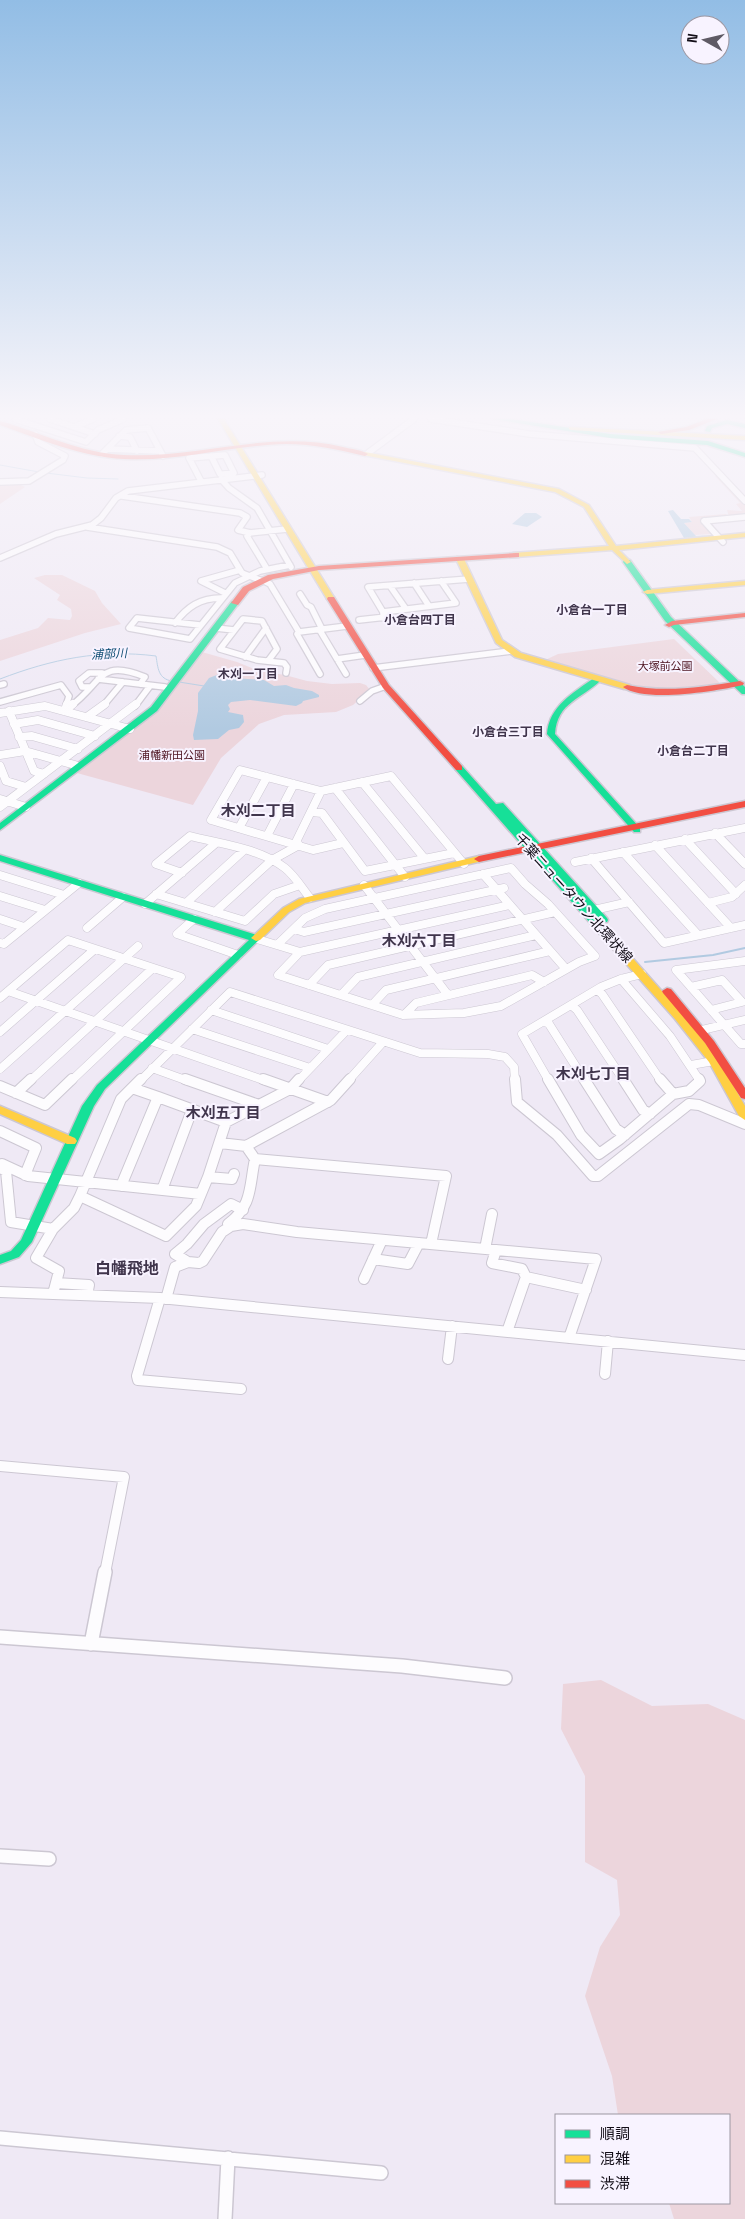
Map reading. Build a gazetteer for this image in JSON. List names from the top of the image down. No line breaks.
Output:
{"streets":{"main road":["千葉ニュータウン北環状線"]},"districts":["小倉台一丁目","小倉台四丁目","木刈一丁目","小倉台三丁目","小倉台二丁目","木刈二丁目","木刈六丁目","木刈七丁目","木刈五丁目","白幡飛地"],"water":["浦部川"],"parks":["大塚前公園","浦幡新田公園"],"legend":["順調","混雑","渋滞"],"north":"left"}
